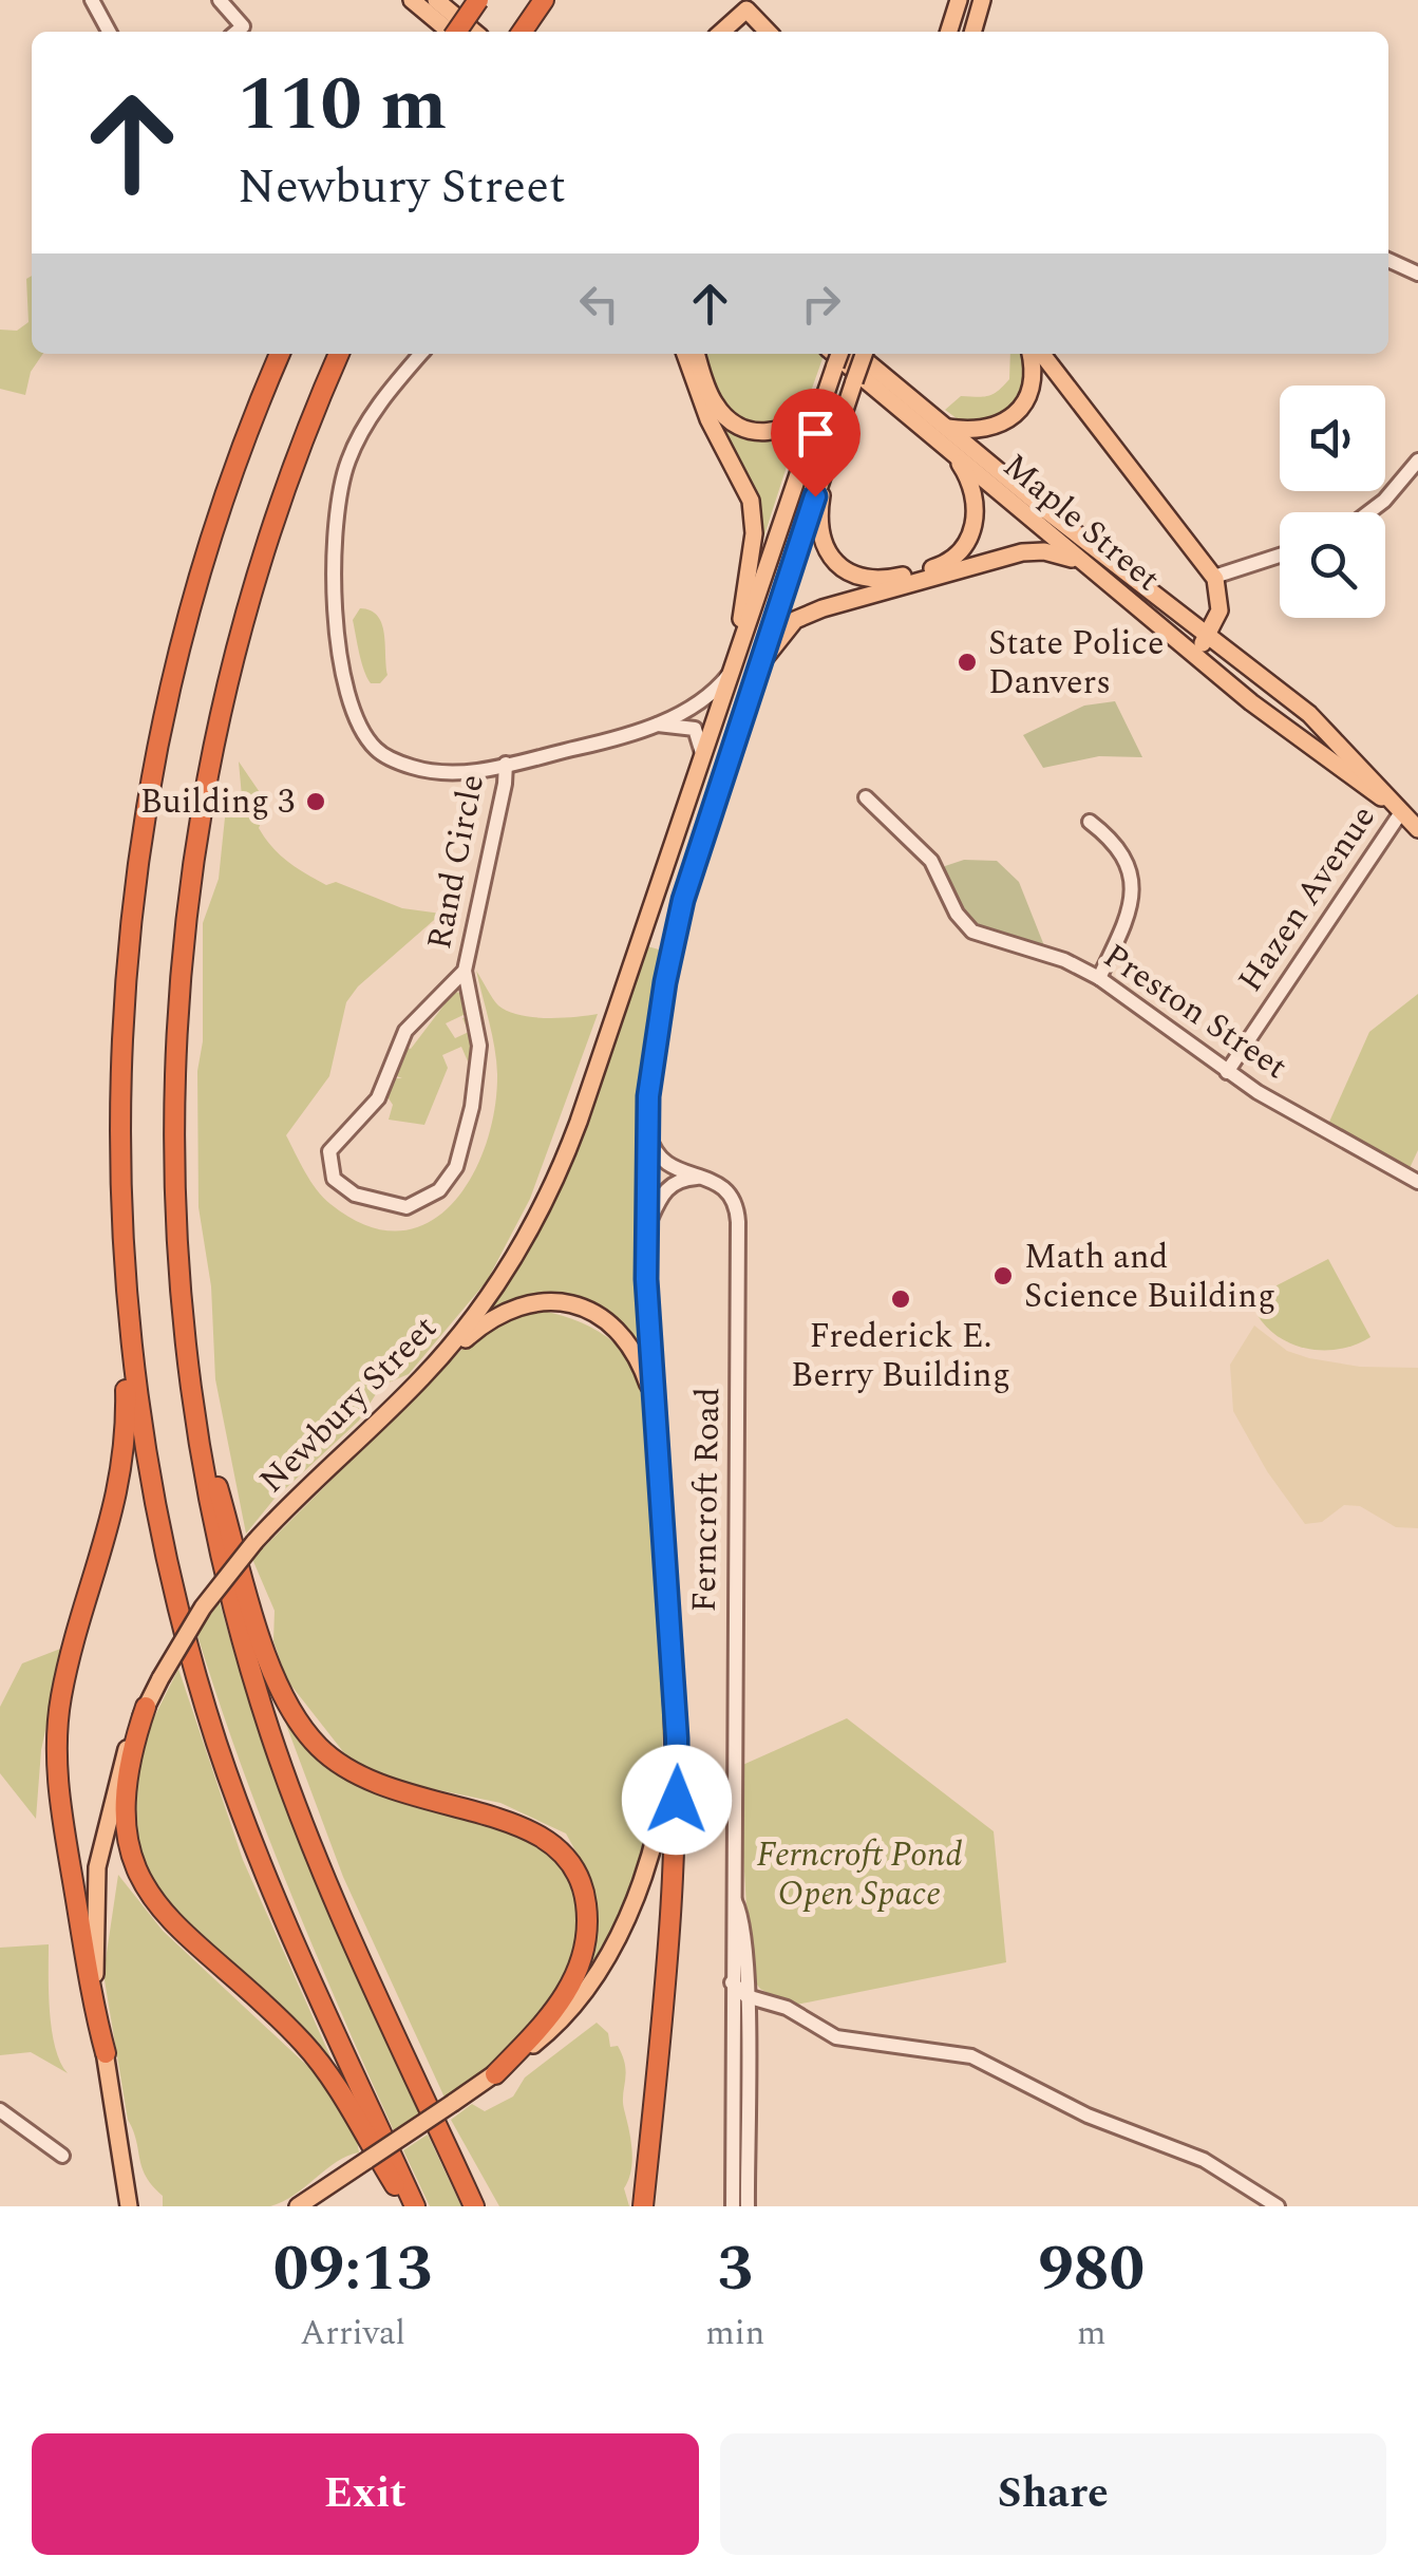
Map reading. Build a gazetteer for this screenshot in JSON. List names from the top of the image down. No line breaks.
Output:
{"streets":{"main road":["Maple Street","Newbury Street"],"street":["Rand Circle","Hazen Avenue","Preston Street","Ferncroft Road"]},"crossings":[["Maple Street","Hazen Avenue"],["Hazen Avenue","Preston Street"]],"parks":["Ferncroft Pond Open Space"],"places":["State Police Danvers","Building 3","Math and Science Building","Frederick E. Berry Building"],"page":{"turn":["110 m","Newbury Street"],"eta":["09:13","Arrival","3","min","980","m"],"buttons":["Exit","Share"]}}
